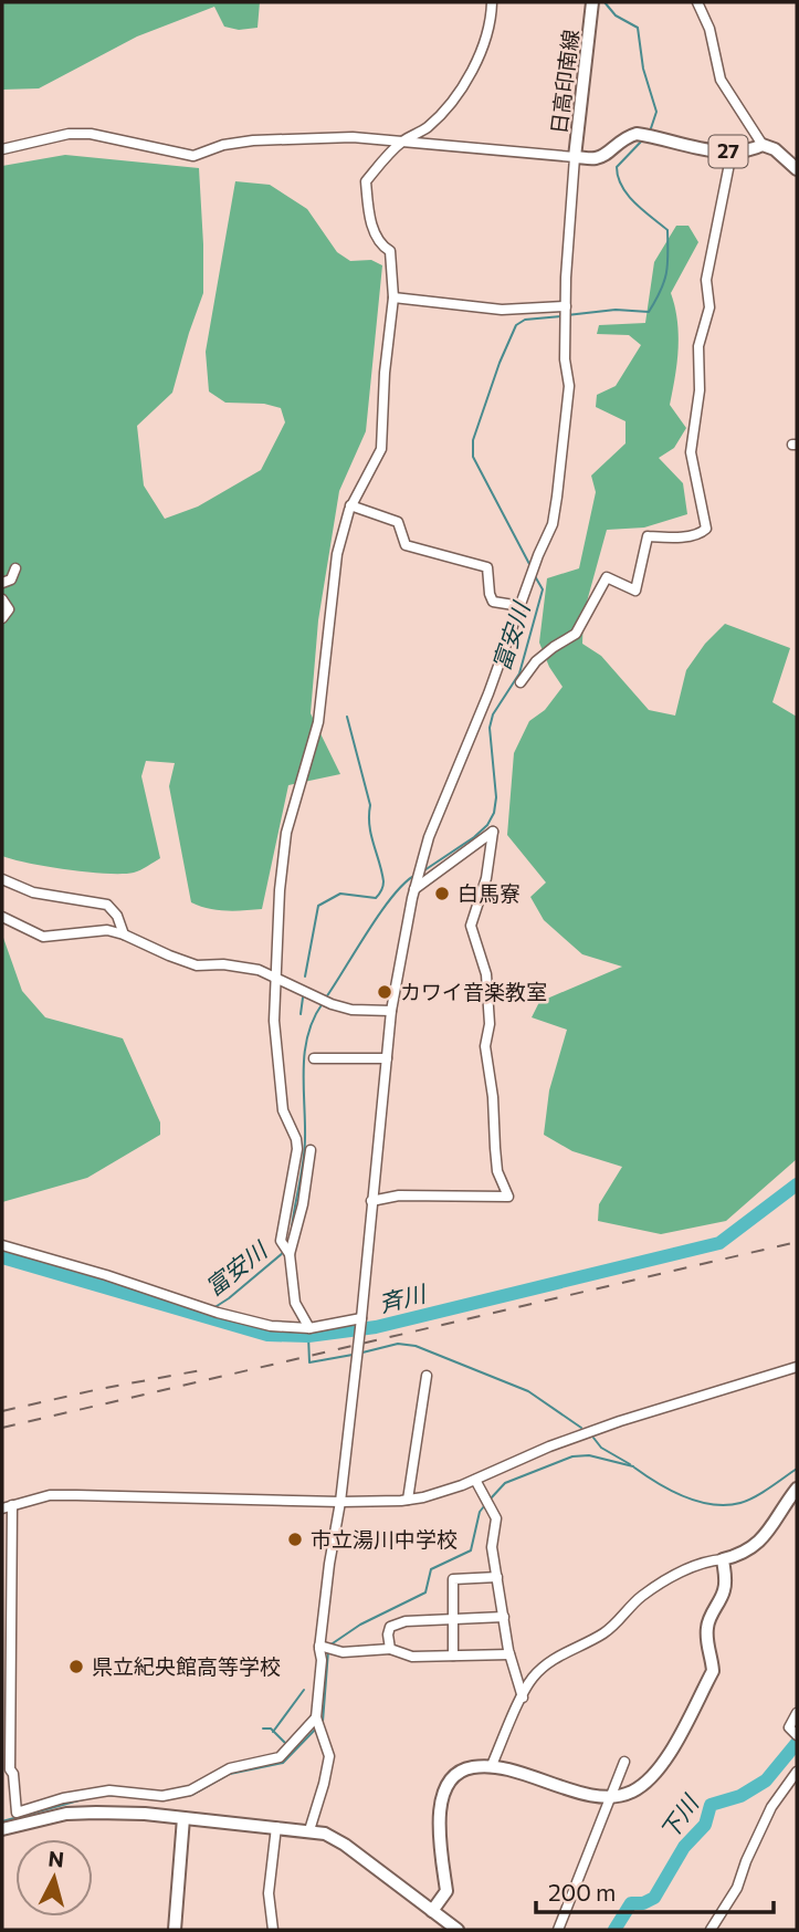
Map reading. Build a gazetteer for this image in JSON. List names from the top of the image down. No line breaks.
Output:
{"streets":{"main road":["日高印南線","27"]},"crossings":[["日高印南線","27"]],"water":["富安川","斉川","下川"],"places":["白馬寮","カワイ音楽教室","市立湯川中学校","県立紀央館高等学校"],"scale_bar":"200 m","north":"top"}
